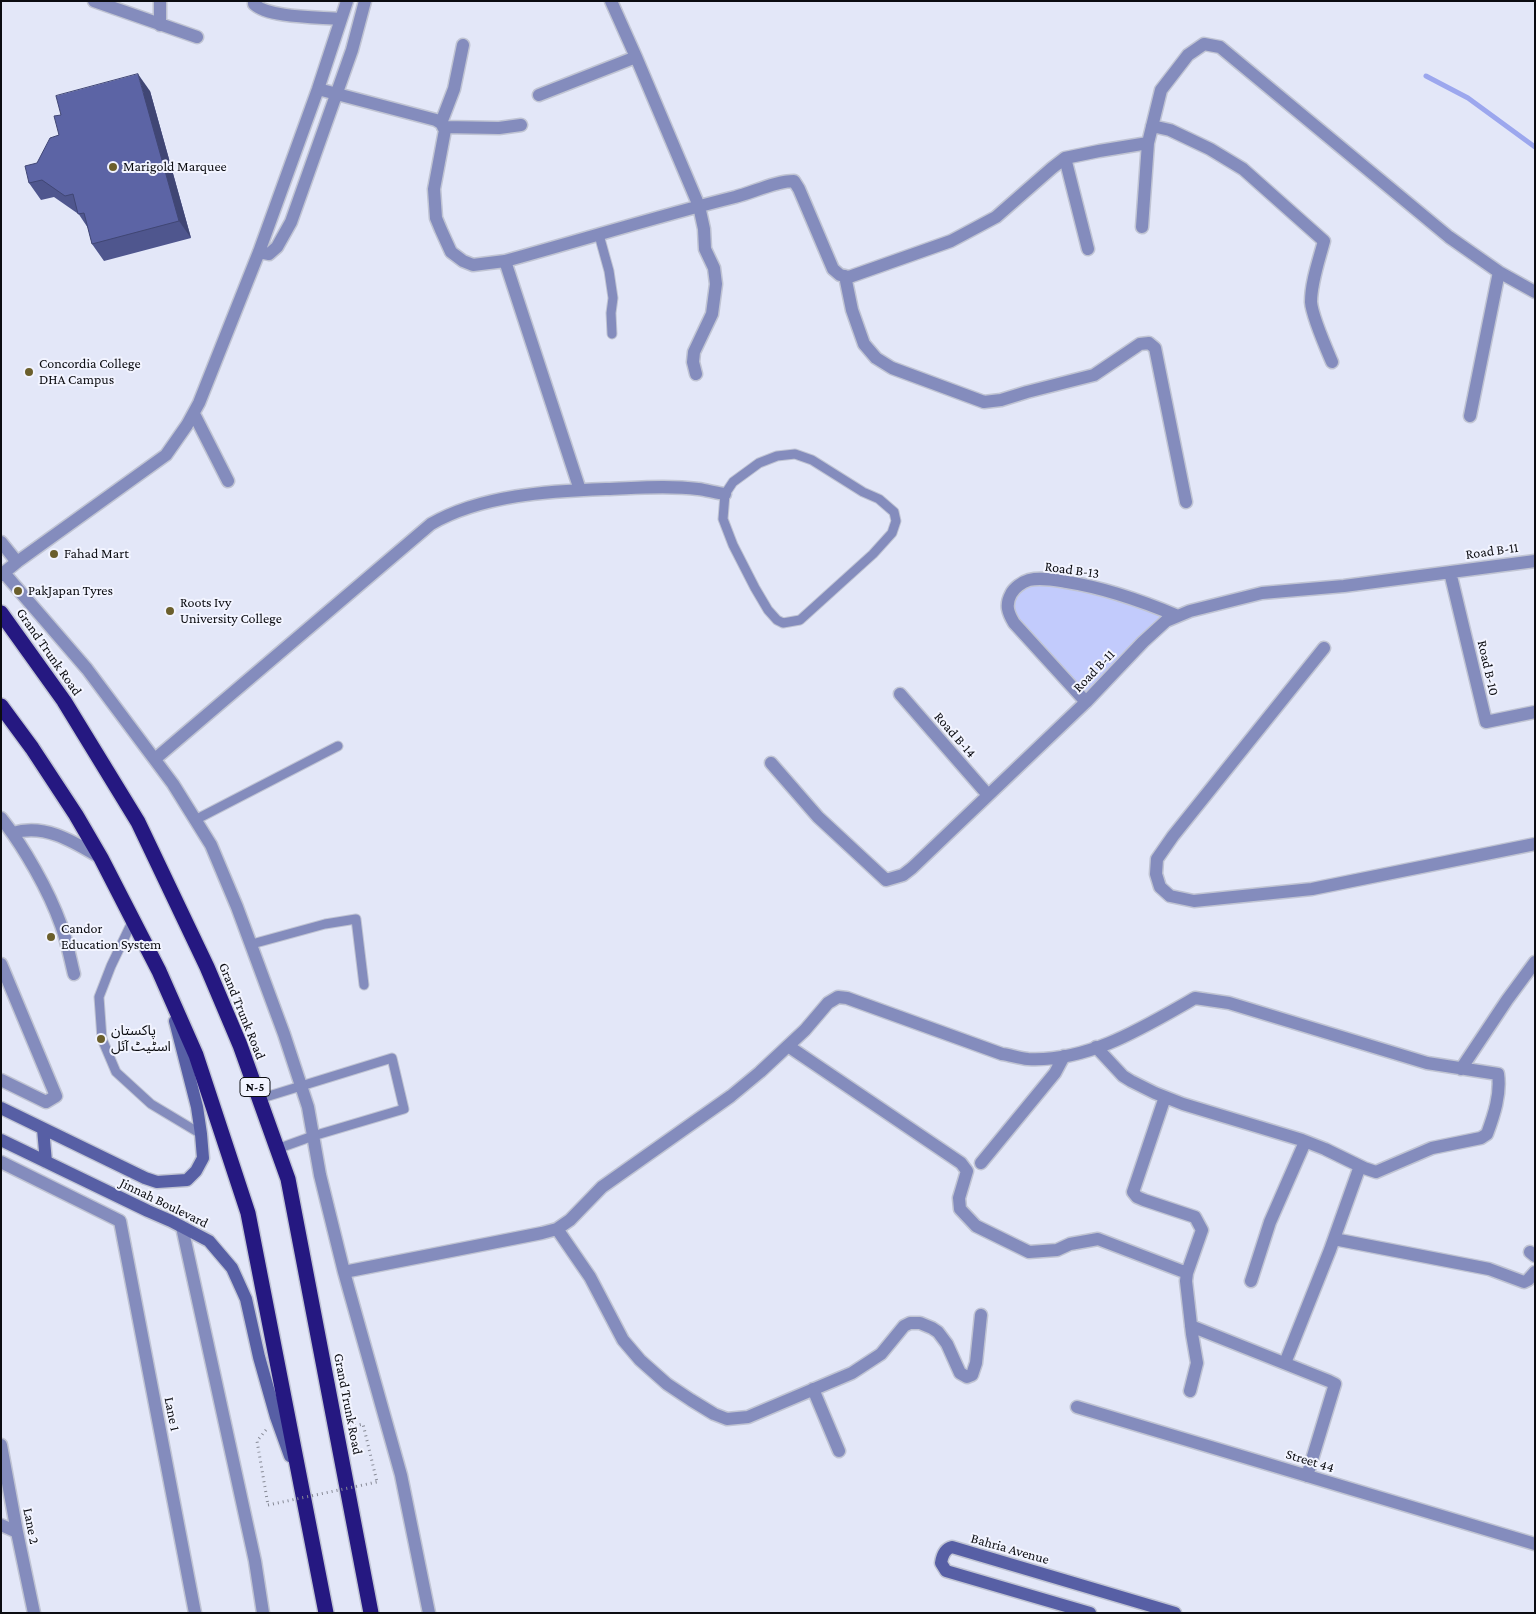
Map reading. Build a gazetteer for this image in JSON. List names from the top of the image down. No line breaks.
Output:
{"streets":{"highway":["Grand Trunk Road","N-5"],"street":["Road B-11","Road B-13","Road B-10","Road B-14","Jinnah Boulevard","Lane 1","Street 44","Lane 2","Bahria Avenue"]},"crossings":[["Road B-11","Road B-13"],["Road B-11","Road B-10"],["Road B-11","Road B-14"]],"places":["Marigold Marquee","Concordia College DHA Campus","Fahad Mart","PakJapan Tyres","Roots Ivy University College","Candor Education System","پاکستان اسٹیٹ آئل"]}
